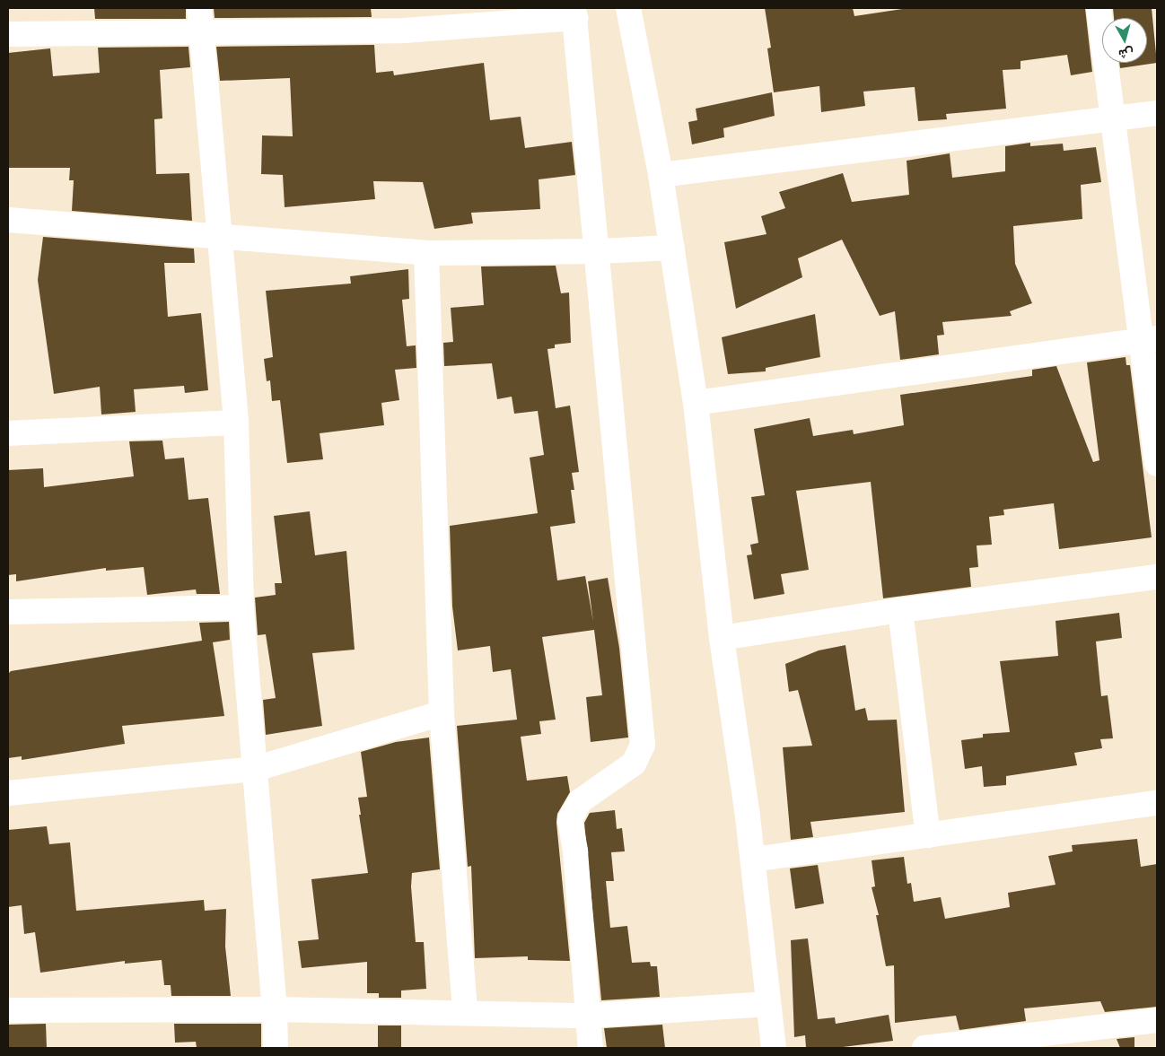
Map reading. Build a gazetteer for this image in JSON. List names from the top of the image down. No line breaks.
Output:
{"north":"bottom"}
